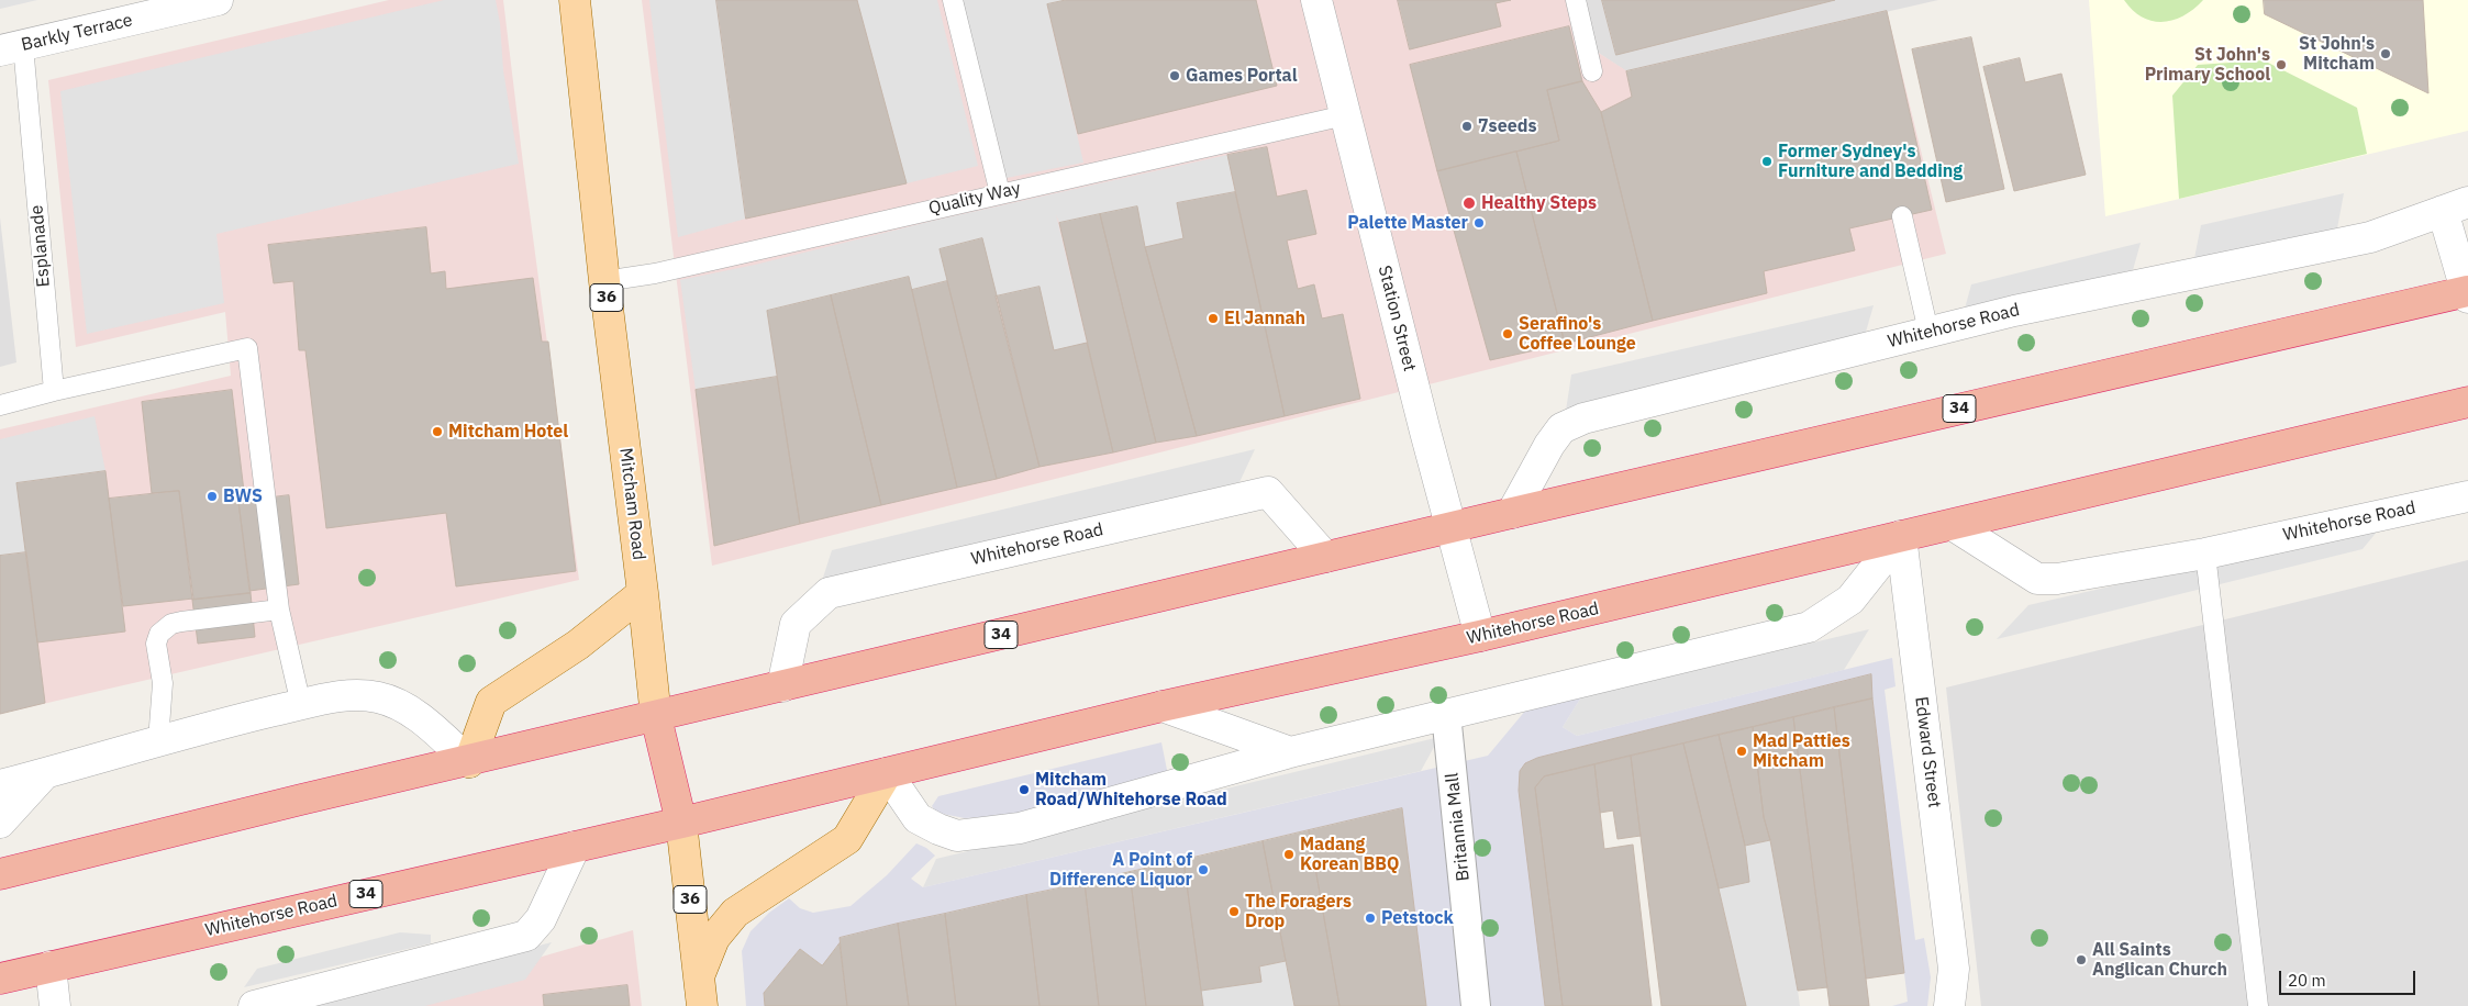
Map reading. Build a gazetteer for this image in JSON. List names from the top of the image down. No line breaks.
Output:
{"streets":{"highway":["36","Whitehorse Road","34","Mitcham Road"],"street":["Barkly Terrace","Station Street","Edward Street","Britannia Mall"],"lane":["Quality Way","Esplanade"]},"crossings":[["Barkly Terrace","Esplanade"],["Quality Way","Station Street"],["Quality Way","Mitcham Road"],["Station Street","Whitehorse Road"],["Whitehorse Road","Mitcham Road"],["Whitehorse Road","Edward Street"]],"places":["St John's Mitcham","St John's Primary School","Games Portal","7seeds","Former Sydney's Furniture and Bedding","Healthy Steps","Palette Master","El Jannah","Serafino's Coffee Lounge","Mitcham Hotel","BWS","Mad Patties Mitcham","Mitcham Road/Whitehorse Road","Madang Korean BBQ","A Point of Difference Liquor","The Foragers Drop","Petstock","All Saints Anglican Church"],"scale_bar":"20 m"}
